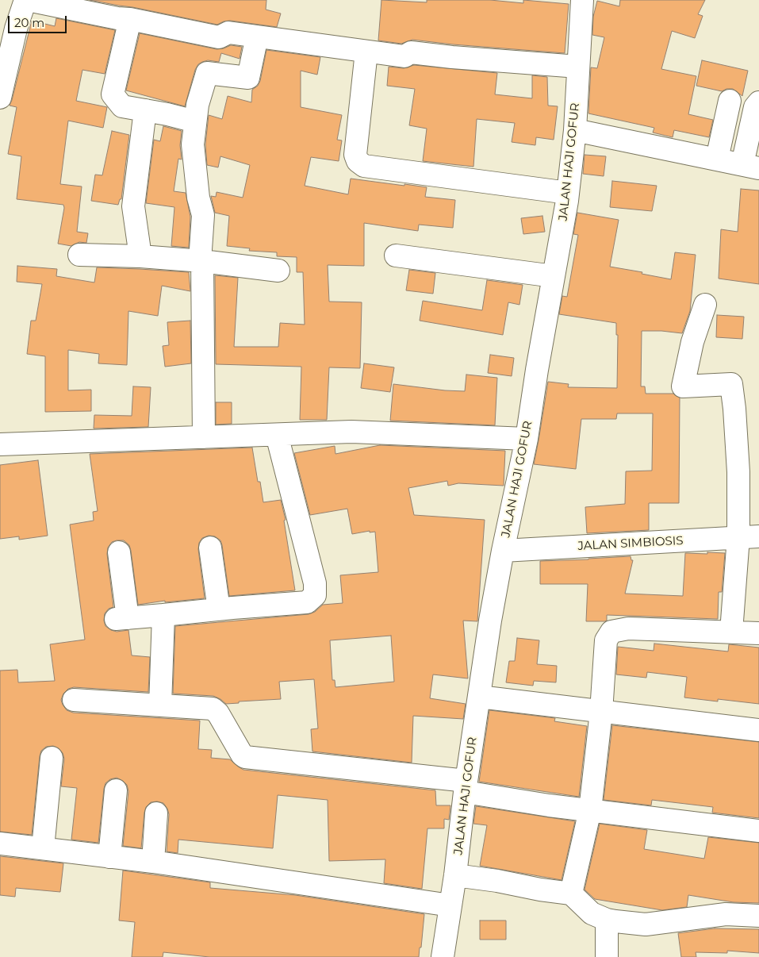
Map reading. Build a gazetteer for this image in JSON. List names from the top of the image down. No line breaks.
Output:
{"streets":{"street":["JALAN HAJI GOFUR","JALAN SIMBIOSIS"]},"crossings":[["JALAN HAJI GOFUR","JALAN SIMBIOSIS"]],"scale_bar":"20 m"}
